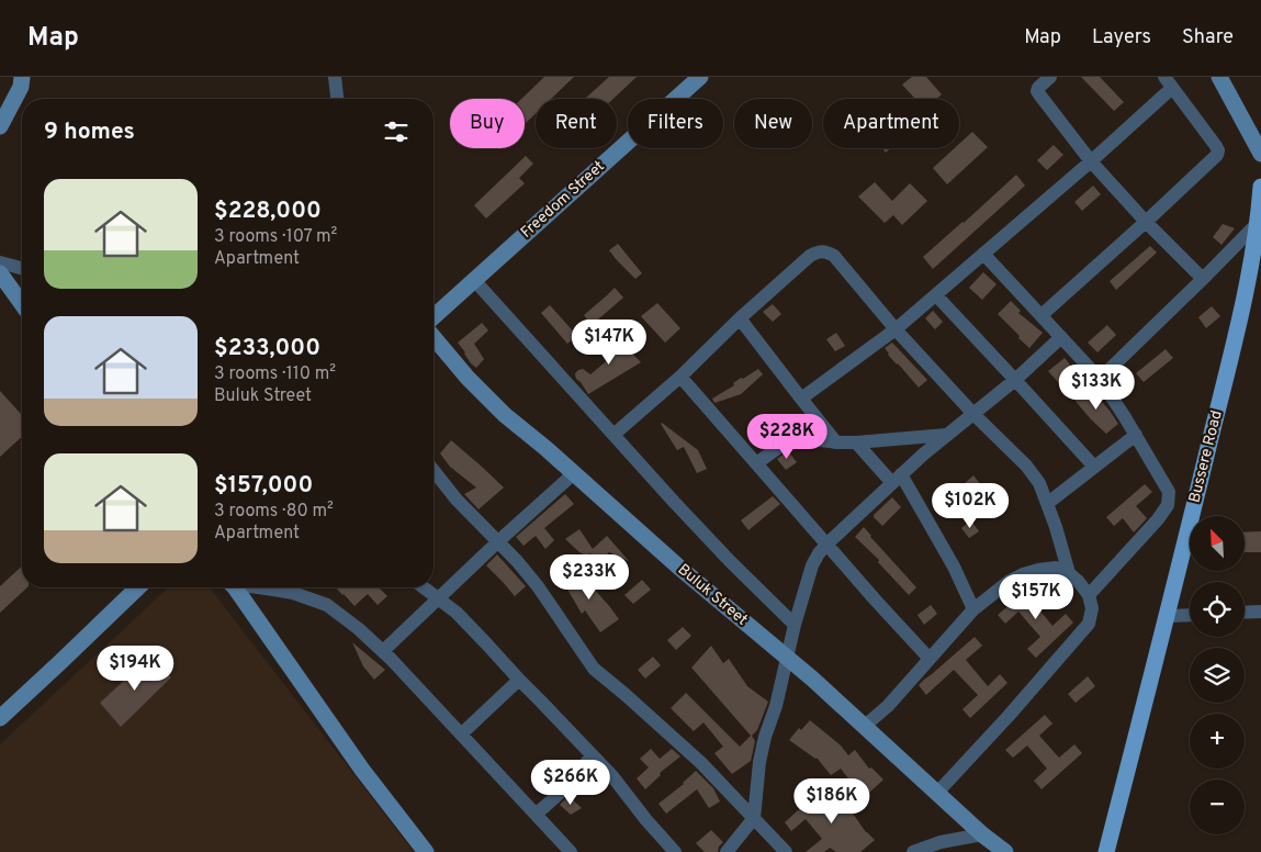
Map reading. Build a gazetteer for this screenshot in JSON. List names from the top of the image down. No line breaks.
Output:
{"streets":{"main road":["Bussere Road"],"street":["Freedom Street","Buluk Street"]},"north":"top left","page":{"header":"Map","nav":["Map","Layers","Share"],"chip":["Buy","Rent","Filters","New","Apartment"],"heading":"9 homes","list":[{"name":"$228,000","note":"3 rooms · 107 m² · Apartment"},{"name":"$233,000","note":"3 rooms · 110 m² · Buluk Street"},{"name":"$157,000","note":"3 rooms · 80 m² · Apartment"}],"price":["$147K","$133K","$228K","$102K","$233K","$157K","$194K","$266K","$186K"],"map_buttons":["+","−"]}}
